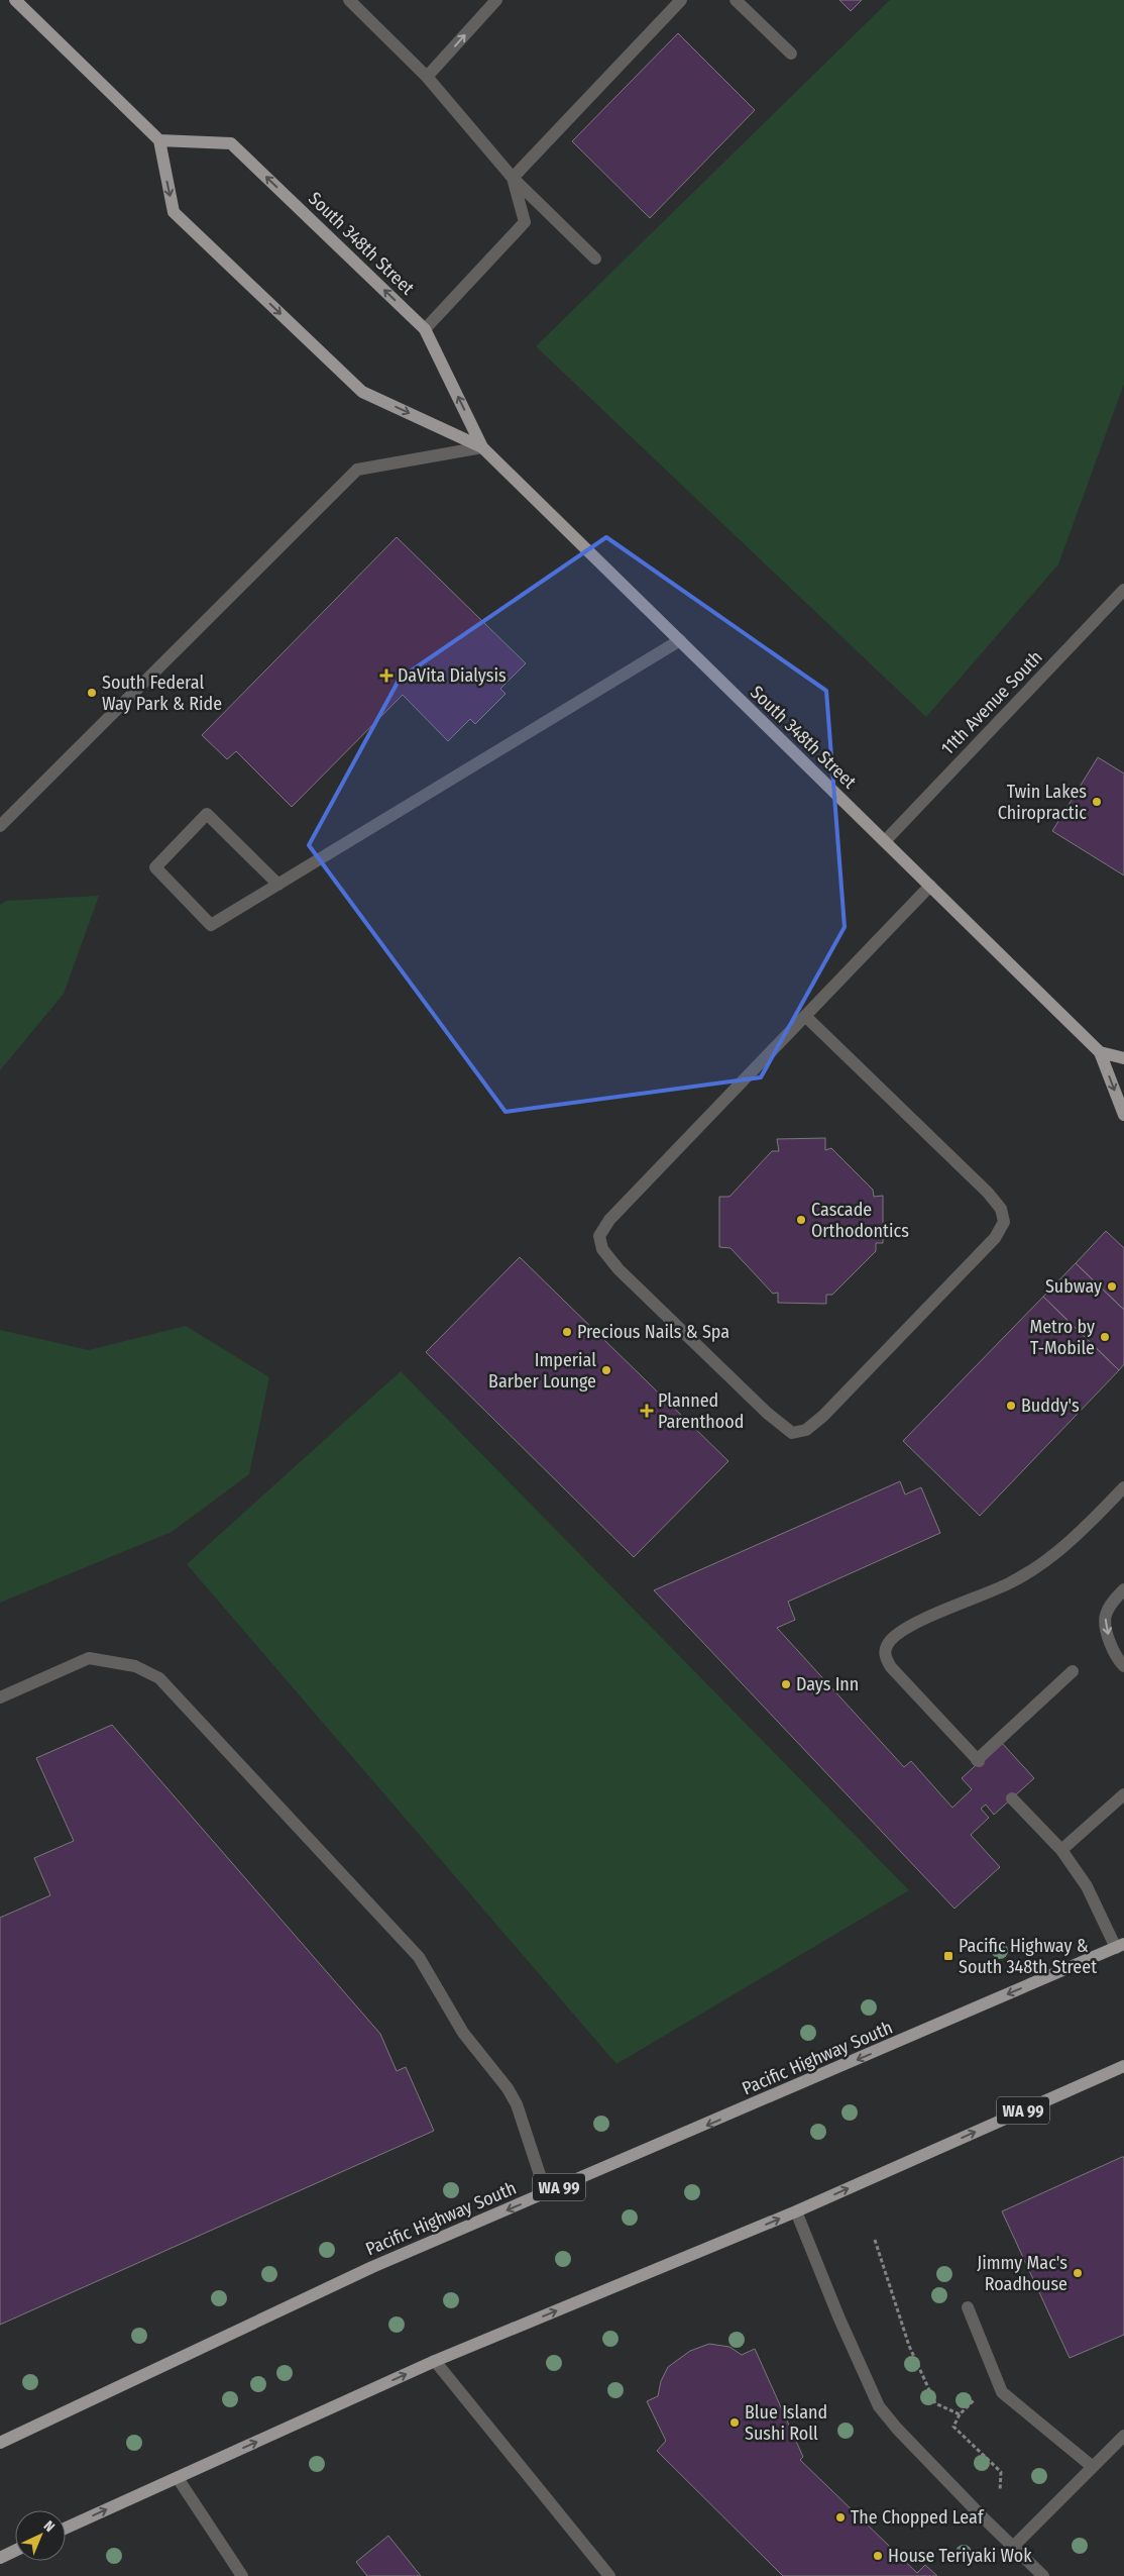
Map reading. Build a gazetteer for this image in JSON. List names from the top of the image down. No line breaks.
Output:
{"streets":{"main road":["South 348th Street","Pacific Highway South","WA 99"],"lane":["11th Avenue South"]},"crossings":[["South 348th Street","11th Avenue South"]],"places":{"health":["DaVita Dialysis","Planned Parenthood"],"other":["South Federal Way Park & Ride","Twin Lakes Chiropractic","Cascade Orthodontics","Subway","Precious Nails & Spa","Metro by T-Mobile","Imperial Barber Lounge","Buddy's","Days Inn","Jimmy Mac's Roadhouse","Blue Island Sushi Roll","The Chopped Leaf","House Teriyaki Wok"],"transit":["Pacific Highway & South 348th Street"]},"north":"top right"}
